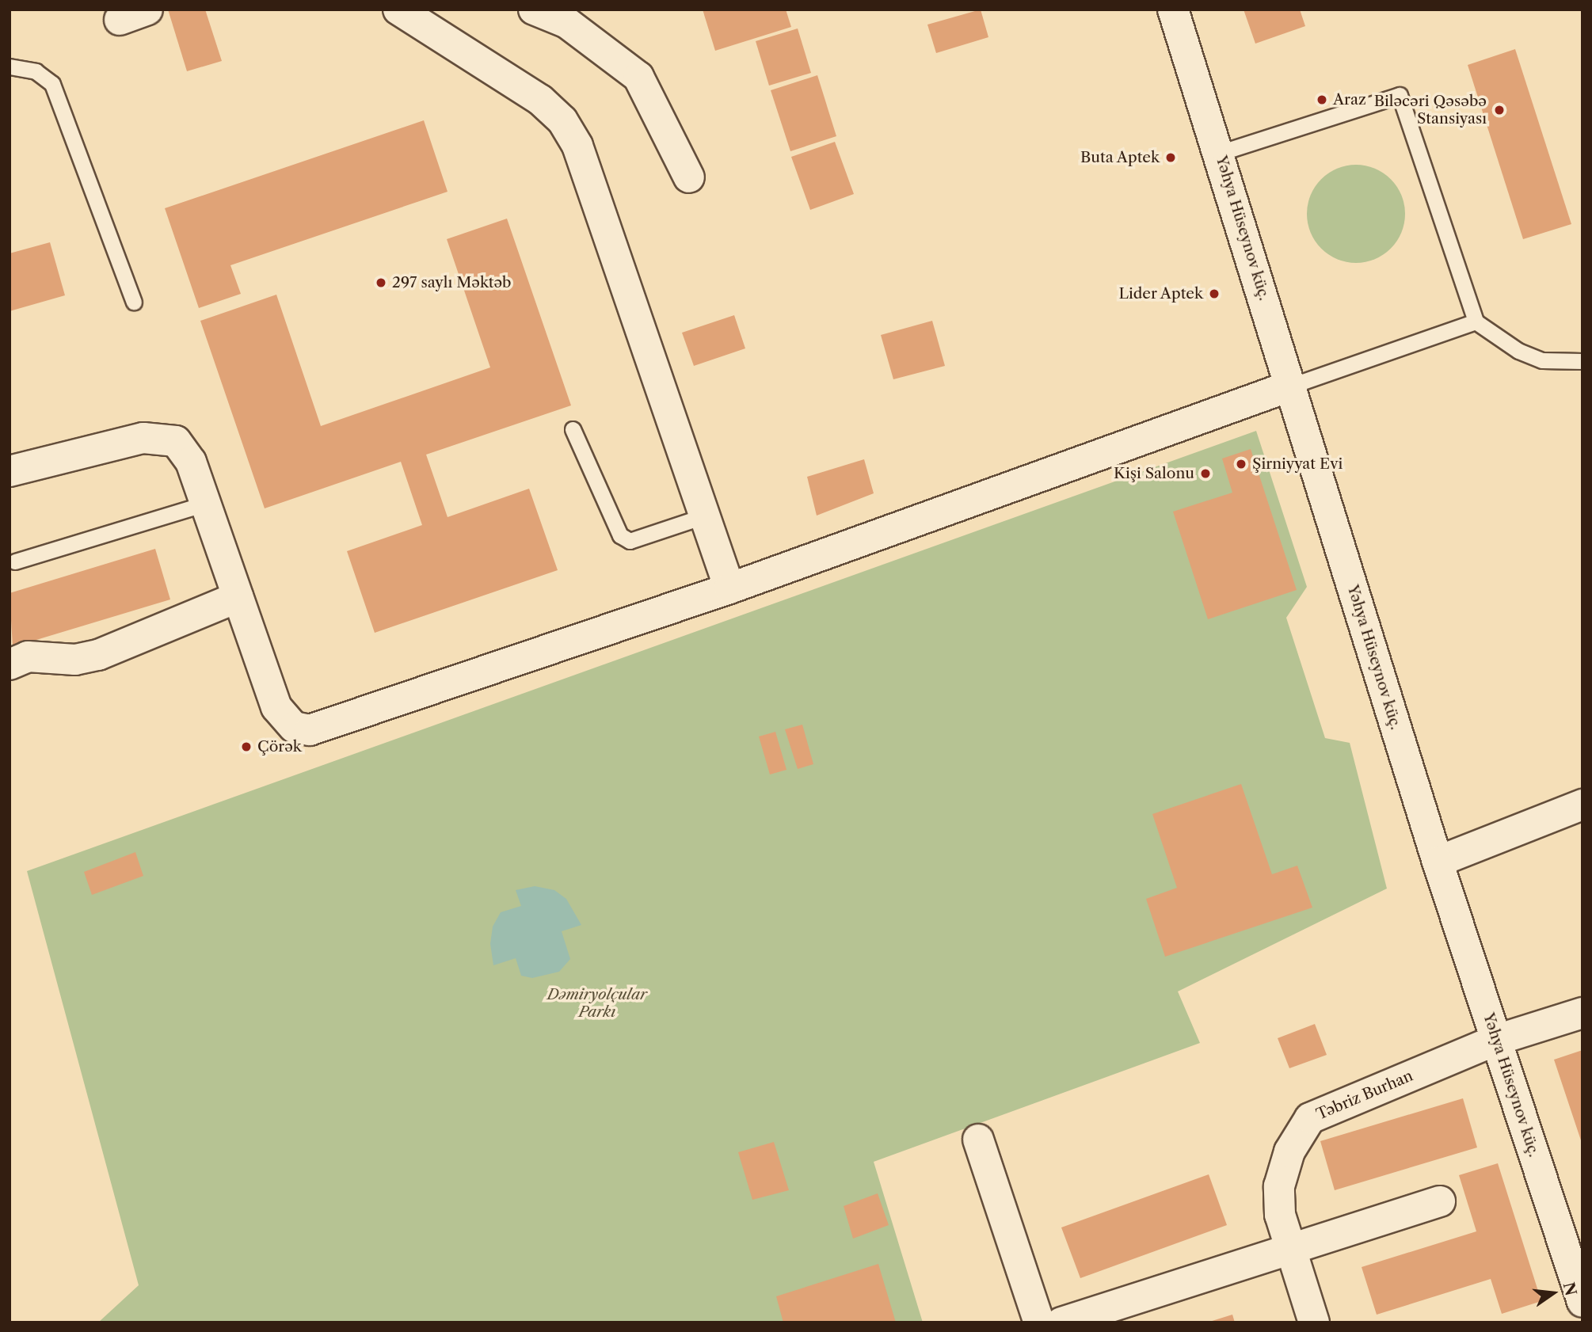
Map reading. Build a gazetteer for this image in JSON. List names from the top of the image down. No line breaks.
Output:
{"streets":{"street":["Yəhya Hüseynov küç.","Təbriz Burhan"]},"crossings":[["Yəhya Hüseynov küç.","Təbriz Burhan"]],"parks":["Dəmiryolçular Parkı"],"places":["Araz","Biləcəri Qəsəbə Stansiyası","Buta Aptek","297 saylı Məktəb","Lider Aptek","Şirniyyat Evi","Kişi Salonu","Çörək"],"north":"right"}
